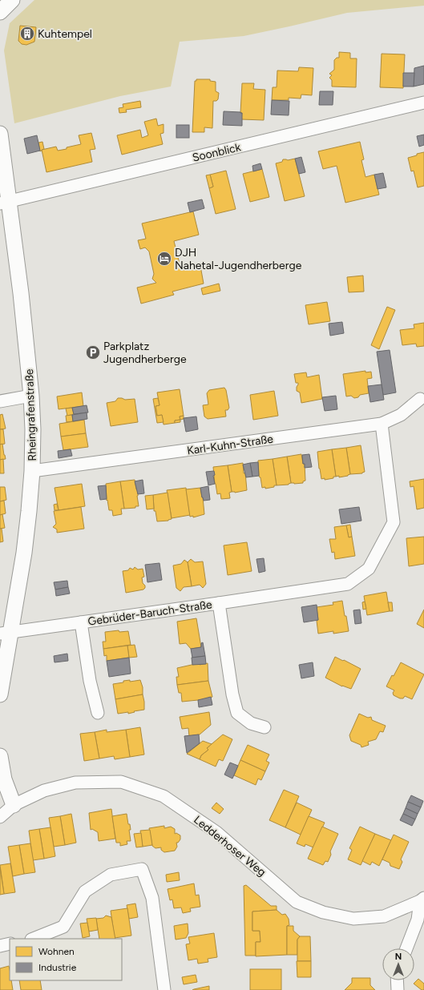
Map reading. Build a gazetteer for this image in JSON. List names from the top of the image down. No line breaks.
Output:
{"streets":{"street":["Soonblick","Rheingrafenstraße","Karl-Kuhn-Straße","Gebrüder-Baruch-Straße","Ledderhoser Weg"]},"crossings":[["Soonblick","Rheingrafenstraße"],["Rheingrafenstraße","Karl-Kuhn-Straße"],["Rheingrafenstraße","Gebrüder-Baruch-Straße"],["Karl-Kuhn-Straße","Gebrüder-Baruch-Straße"]],"places":{"building":["Kuhtempel"],"hotel":["DJH Nahetal-Jugendherberge"],"parking":["Parkplatz Jugendherberge"]},"legend":["Wohnen","Industrie"],"north":"top"}
